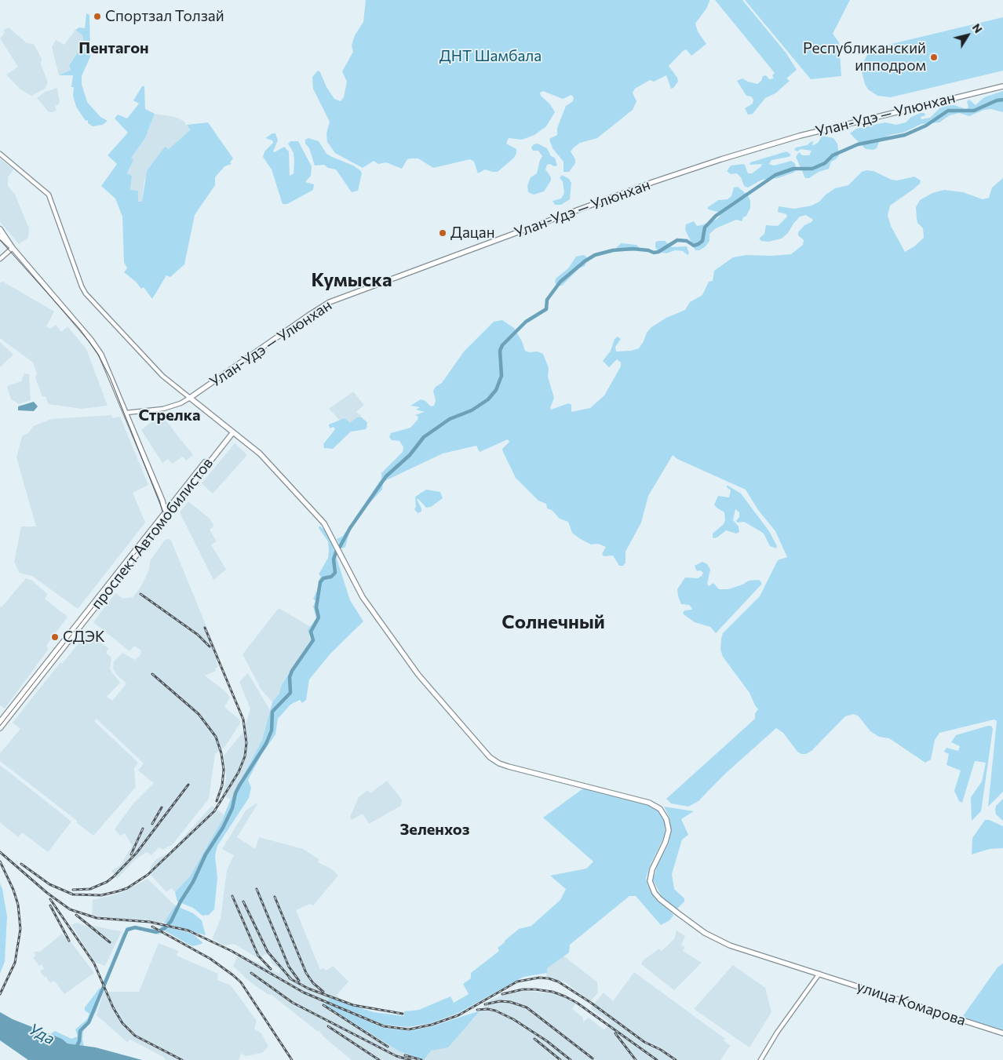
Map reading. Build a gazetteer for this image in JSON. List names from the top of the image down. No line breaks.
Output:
{"streets":{"main road":["Улан-Удэ — Улюнхан","проспект Автомобилистов","улица Комарова"]},"crossings":[["Улан-Удэ — Улюнхан","улица Комарова"],["проспект Автомобилистов","улица Комарова"]],"districts":["Пентагон","Кумыска","Стрелка","Солнечный","Зеленхоз"],"water":["Уда"],"parks":["ДНТ Шамбала"],"places":["Спортзал Толзай","Республиканский ипподром","Дацан","СДЭК"],"north":"top right"}
